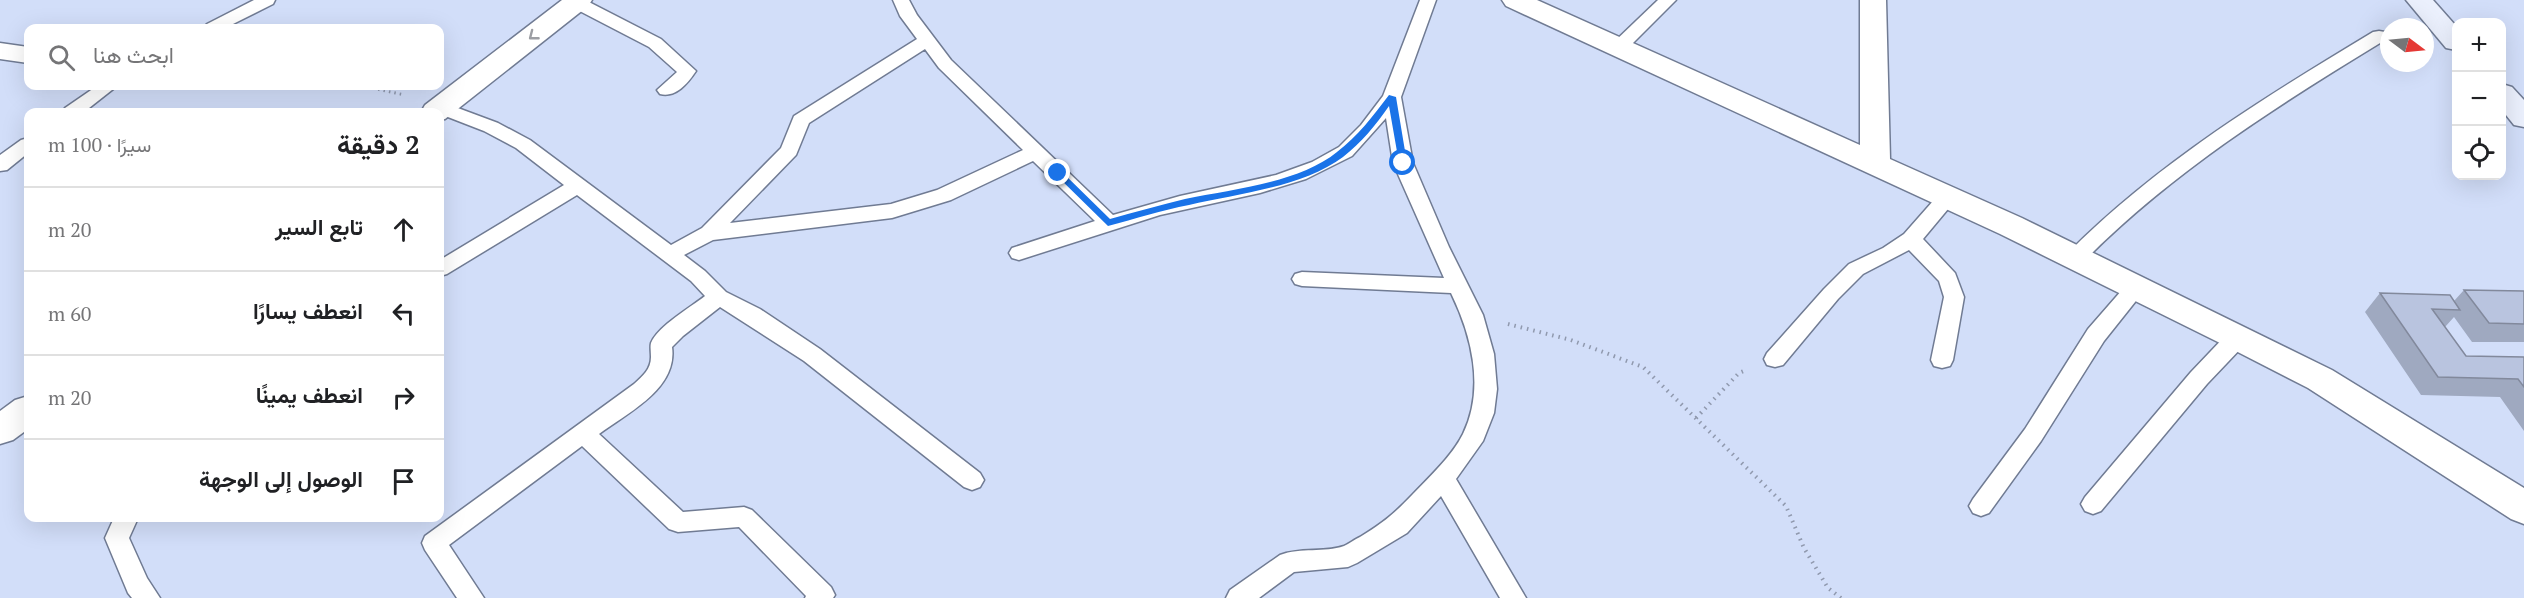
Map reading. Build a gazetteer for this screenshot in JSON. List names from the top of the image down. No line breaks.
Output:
{"north":"right","page":{"map_buttons":["+","−"],"search":"ابحث هنا","heading":["2 دقيقة","سيرًا · 100 m"],"list":[["تابع السير","20 m"],["انعطف يسارًا","60 m"],["انعطف يمينًا","20 m"],"الوصول إلى الوجهة"]}}
